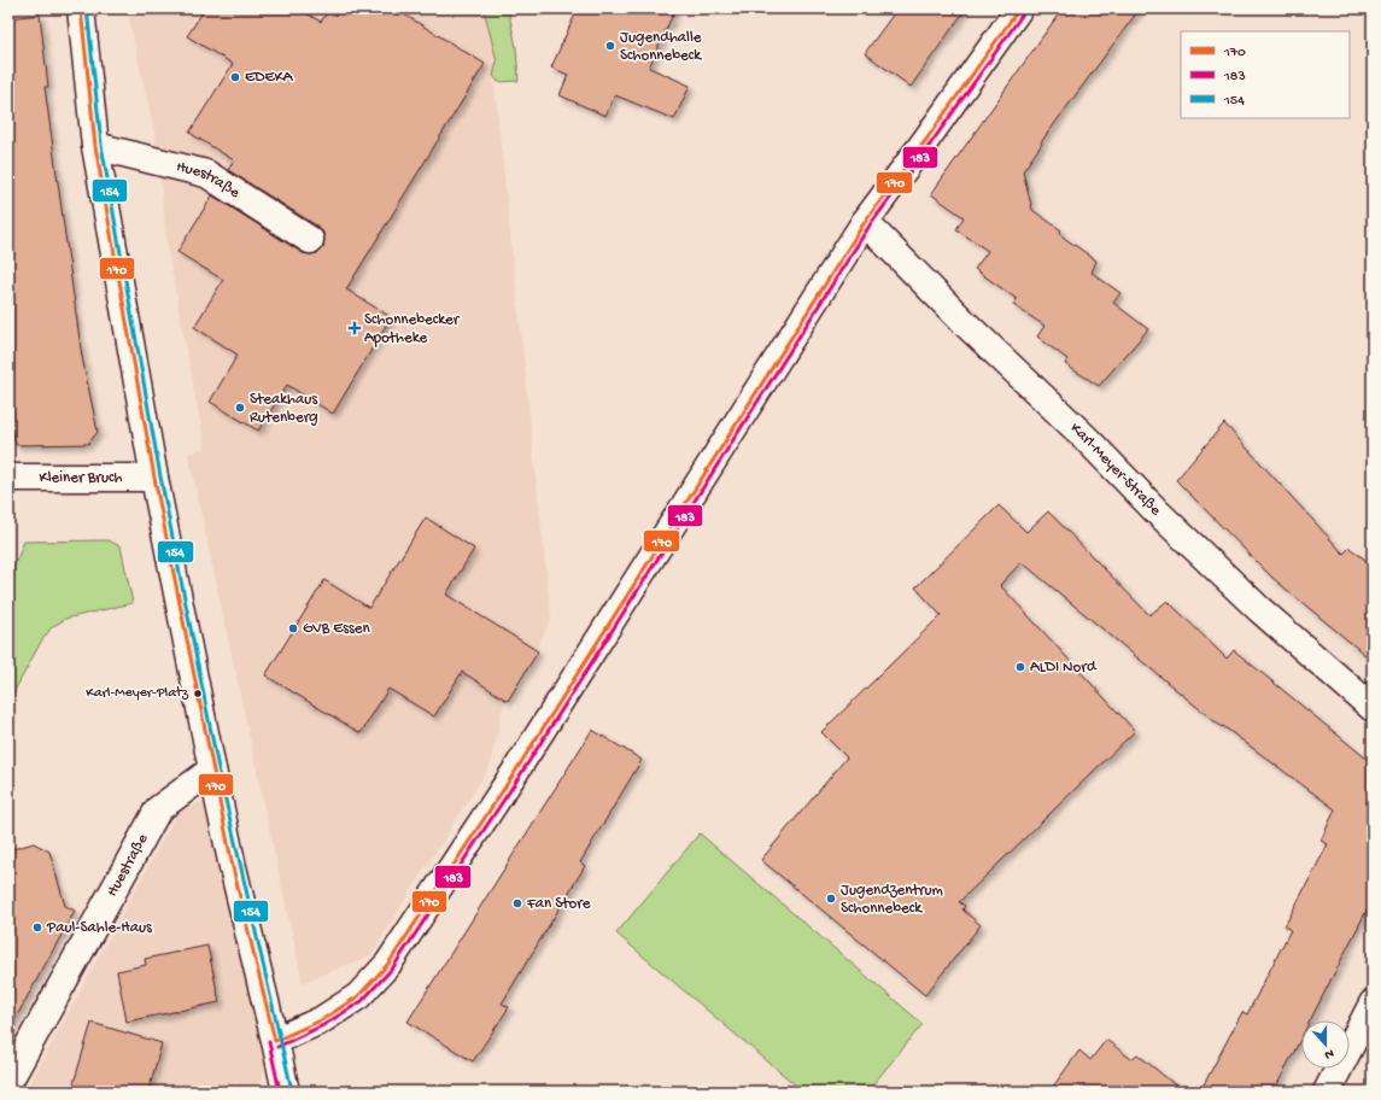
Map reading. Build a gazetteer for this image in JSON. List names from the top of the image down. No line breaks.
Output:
{"streets":{"street":["Huestraße","Karl-Meyer-Straße","Kleiner Bruch"]},"places":{"other":["Jugendhalle Schonnebeck","EDEKA","Steakhaus Rutenberg","GVB Essen","ALDI Nord","Karl-Meyer-Platz","Jugendzentrum Schonnebeck","Fan Store","Paul-Sahle-Haus"],"health":["Schonnebecker Apotheke"]},"lines":["transit line 170","transit line 154","transit line 183"],"legend":["170","183","154"],"north":"bottom"}
